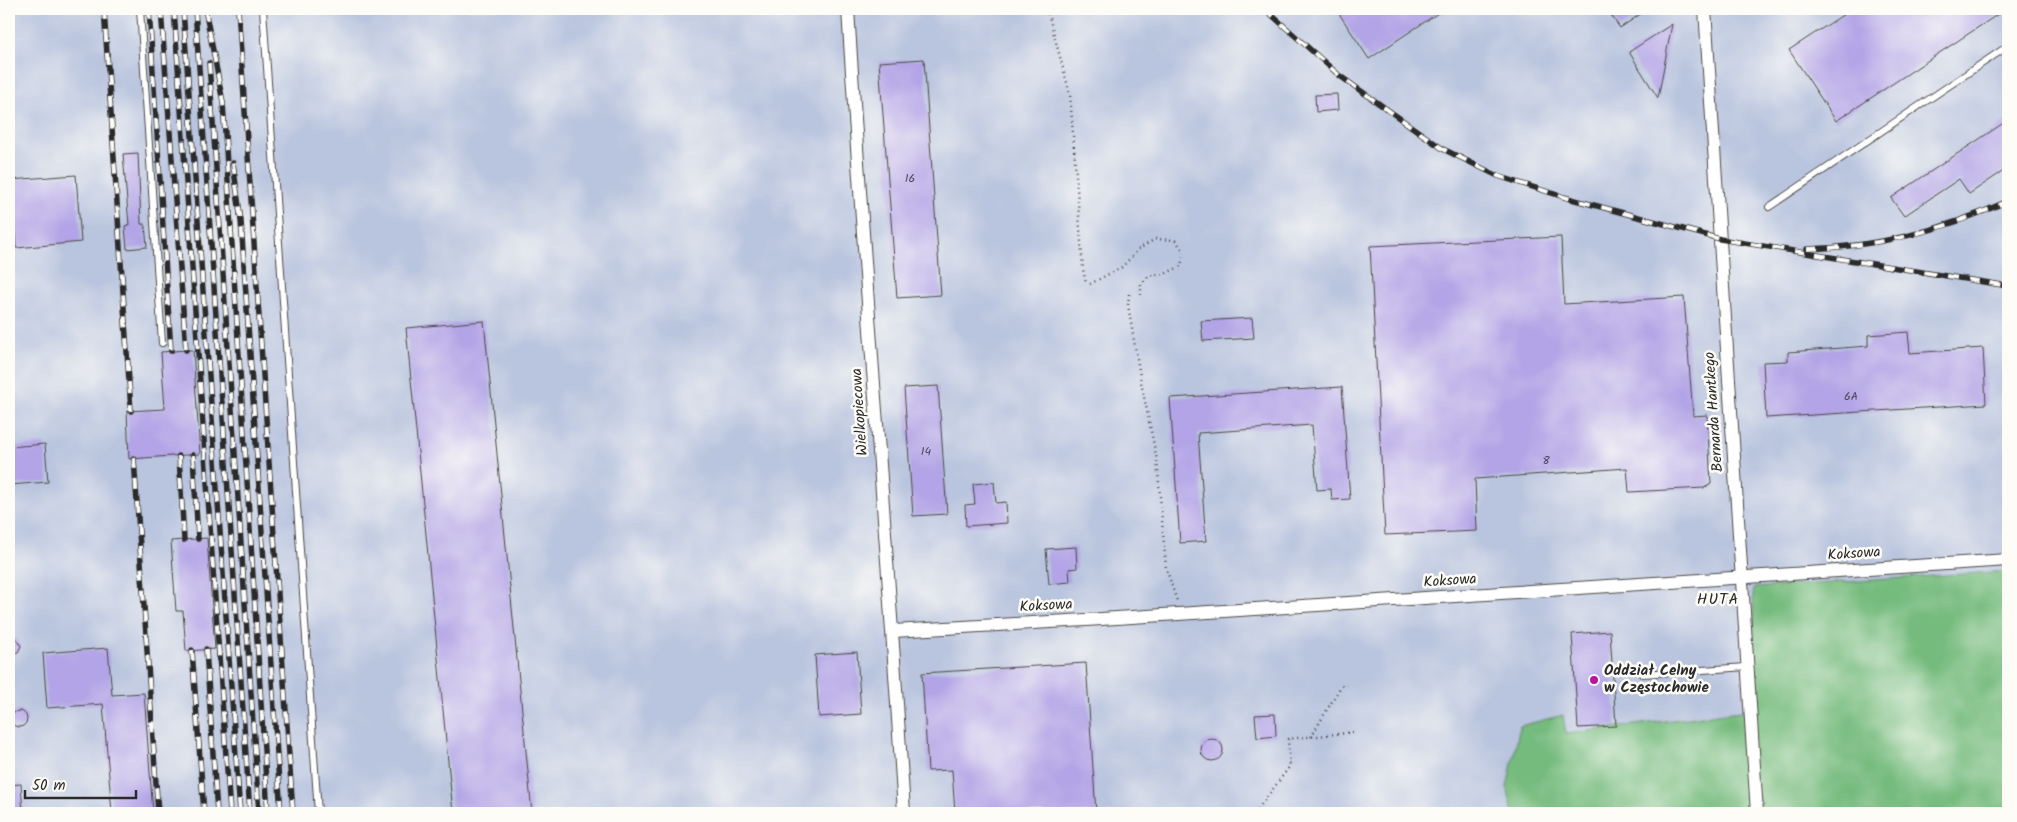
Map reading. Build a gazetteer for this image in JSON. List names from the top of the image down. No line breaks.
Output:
{"streets":{"street":["Wielkopiecowa","Bernarda Hantkego","Koksowa"]},"crossings":[["Wielkopiecowa","Koksowa"],["Bernarda Hantkego","Koksowa"]],"districts":["HUTA"],"places":["Oddział Celny w Częstochowie"],"house_numbers":["16","6A","14","8"],"scale_bar":"50 m"}
